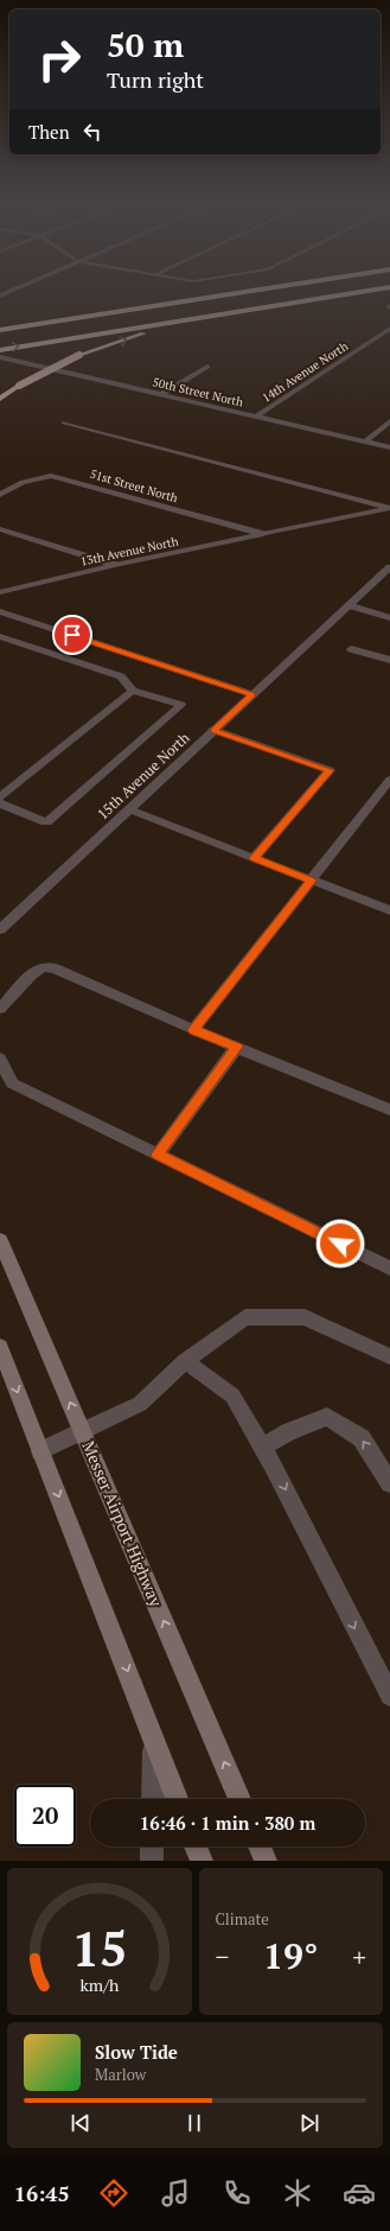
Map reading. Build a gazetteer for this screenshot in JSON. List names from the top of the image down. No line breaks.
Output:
{"streets":{"main road":["Messer Airport Highway"],"street":["14th Avenue North","50th Street North","51st Street North","13th Avenue North","15th Avenue North"]},"crossings":[["14th Avenue North","50th Street North"],["51st Street North","13th Avenue North"]],"page":{"turn":["50 m","Turn right"],"then":"Then","limit":"20","trip":"16:46 · 1 min · 380 m","tile":"Climate","heat":["−","19°","+"],"song":["Slow Tide","Marlow"],"tabs":"16:45","gauge":["15","km/h"]}}
